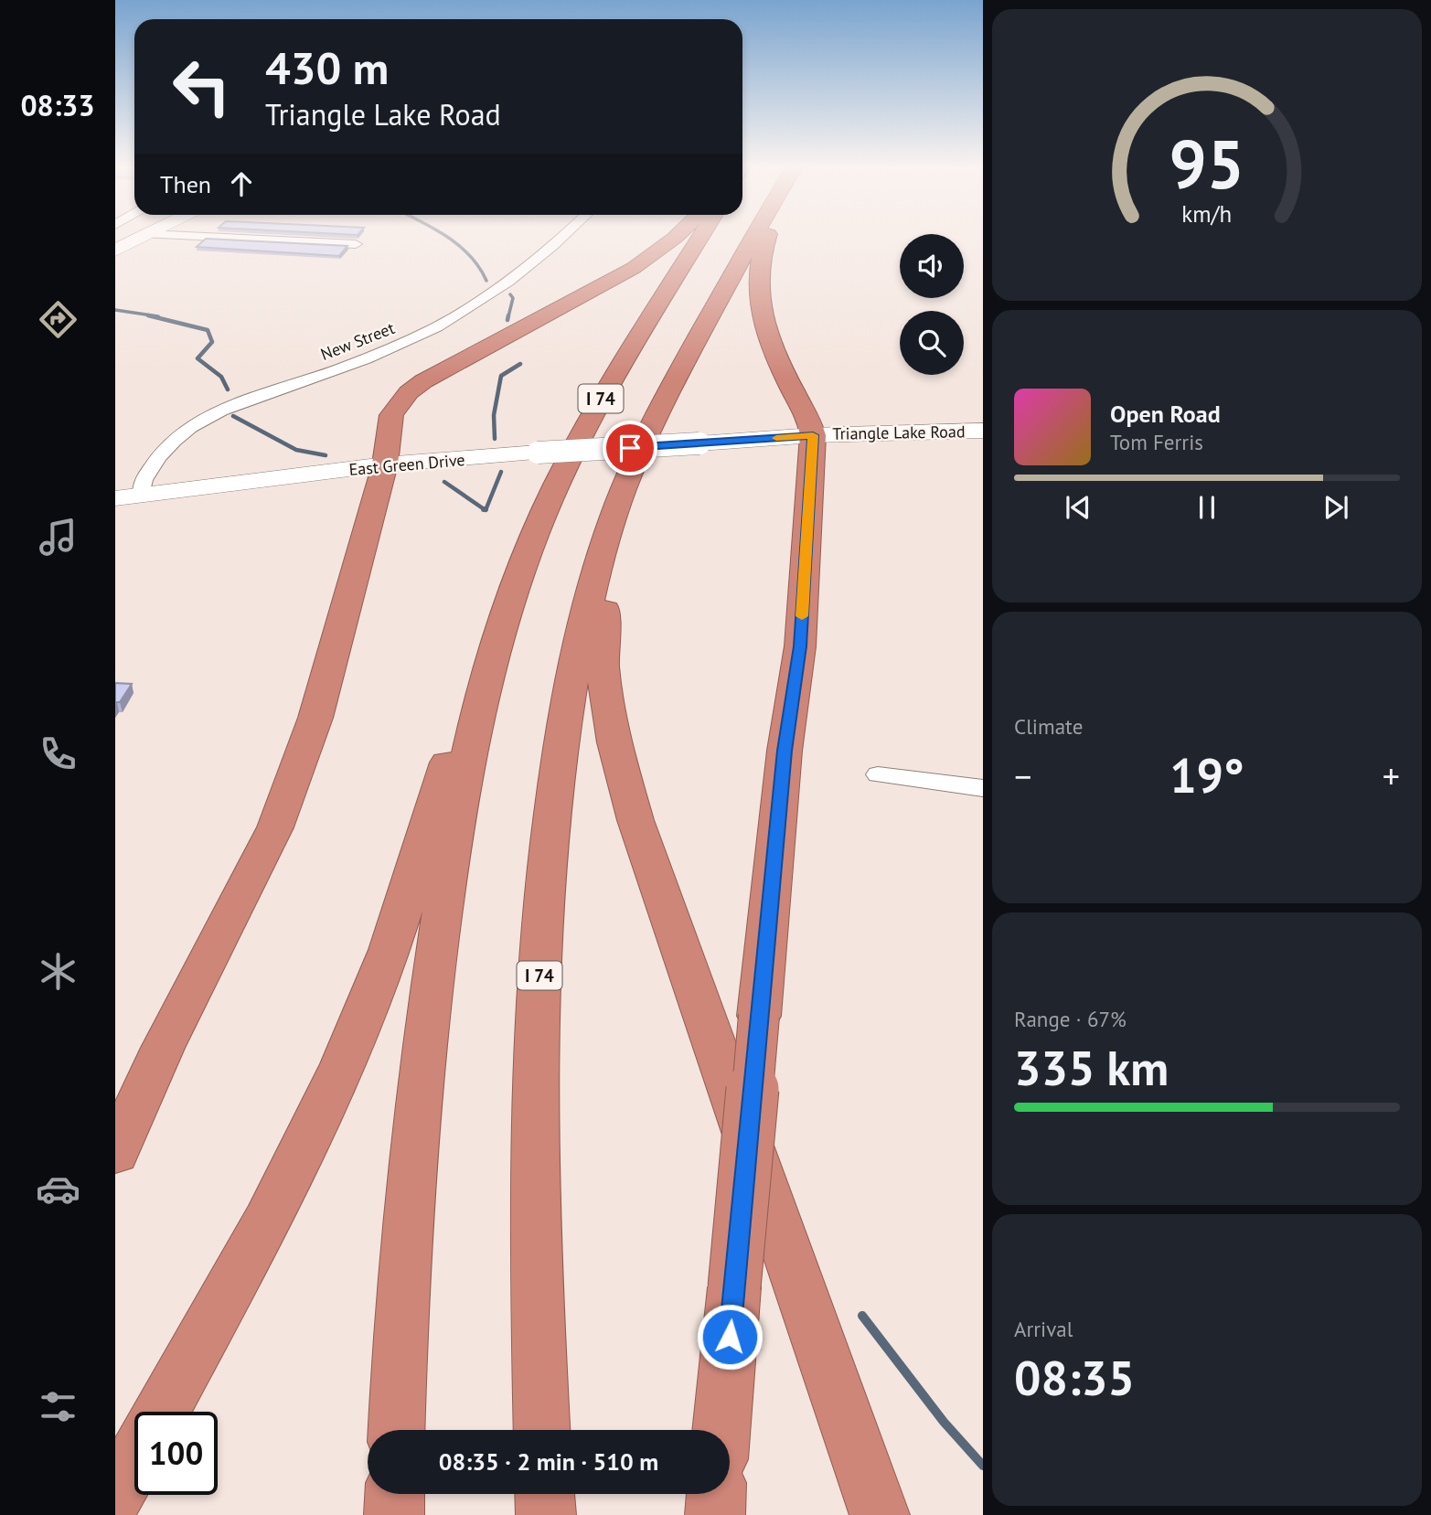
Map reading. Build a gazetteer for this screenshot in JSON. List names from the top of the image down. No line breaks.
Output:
{"streets":{"highway":["I 74"],"main road":["Triangle Lake Road","East Green Drive"],"street":["New Street"]},"crossings":[["New Street","East Green Drive"],["Triangle Lake Road","East Green Drive"]],"page":{"tabs":"08:33","turn":["430 m","Triangle Lake Road"],"then":"Then","song":["Open Road","Tom Ferris"],"tile":["Climate",["Range · 67%","335 km"],["Arrival","08:35"]],"heat":["−","19°","+"],"limit":"100","trip":"08:35 · 2 min · 510 m","gauge":["95","km/h"]}}
